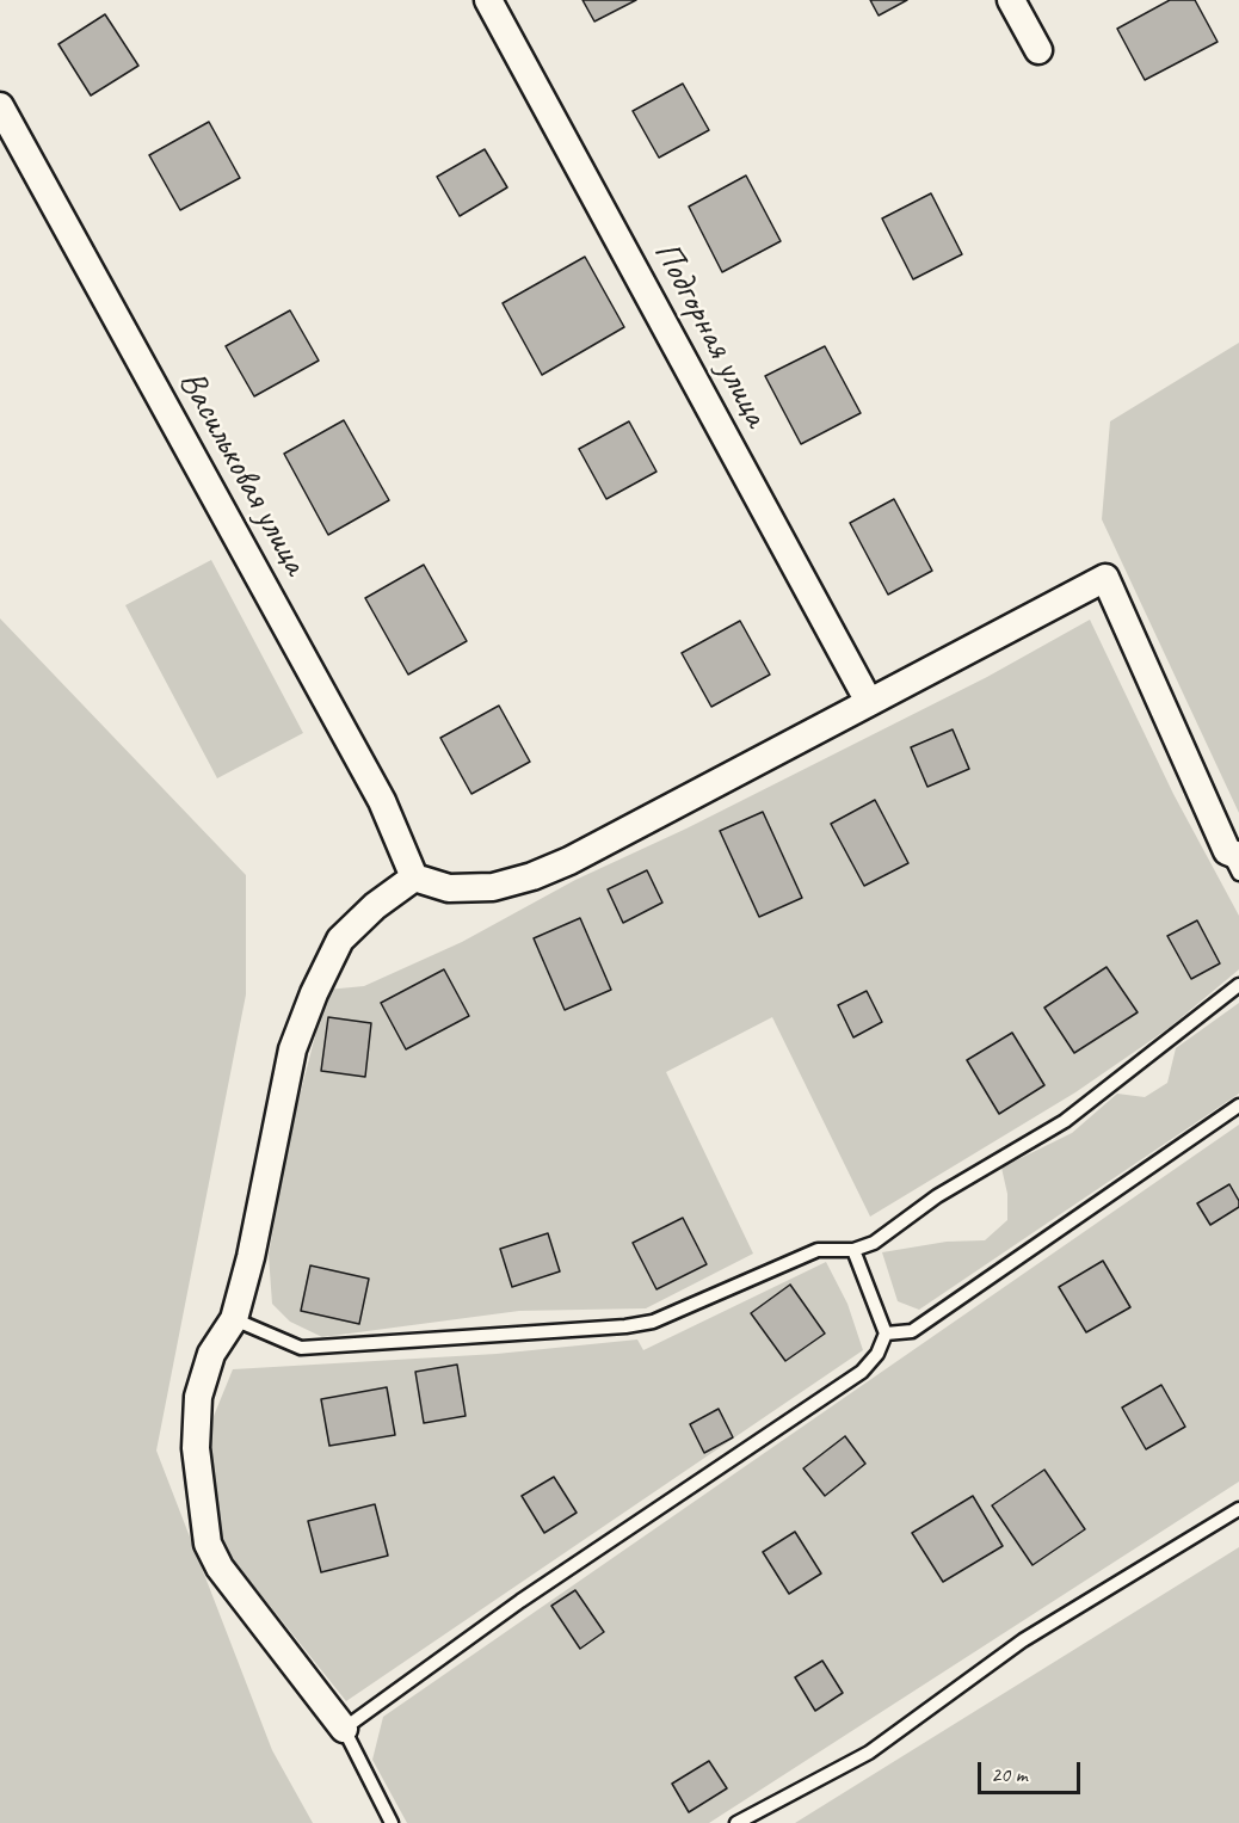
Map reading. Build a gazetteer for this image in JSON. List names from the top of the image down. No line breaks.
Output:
{"streets":{"street":["Подгорная улица","Васильковая улица"]},"scale_bar":"20 m"}
